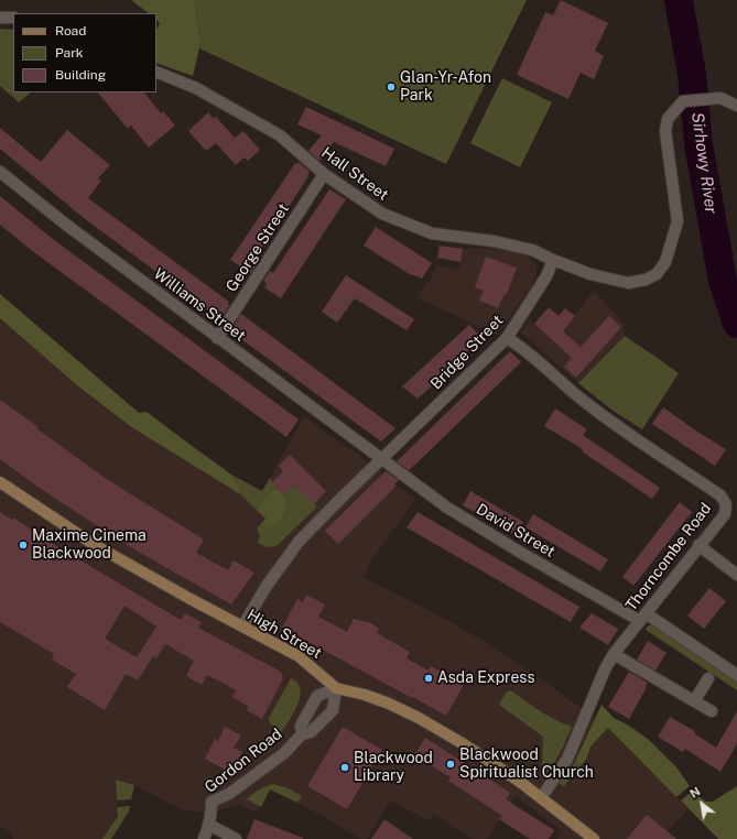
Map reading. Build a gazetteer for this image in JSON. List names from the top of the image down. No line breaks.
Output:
{"streets":{"main road":["High Street"],"street":["Hall Street","George Street","Williams Street","Bridge Street","David Street","Thorncombe Road","Gordon Road"]},"crossings":[["Hall Street","George Street"],["Hall Street","Bridge Street"],["George Street","Williams Street"],["Williams Street","Bridge Street"],["Williams Street","David Street"],["Bridge Street","David Street"],["Bridge Street","Thorncombe Road"],["Bridge Street","High Street"],["David Street","Thorncombe Road"],["Thorncombe Road","High Street"],["High Street","Gordon Road"]],"water":["Sirhowy River"],"places":["Glan-Yr-Afon Park","Maxime Cinema Blackwood","Asda Express","Blackwood Spiritualist Church","Blackwood Library"],"legend":["Road","Park","Building"],"north":"top left"}
